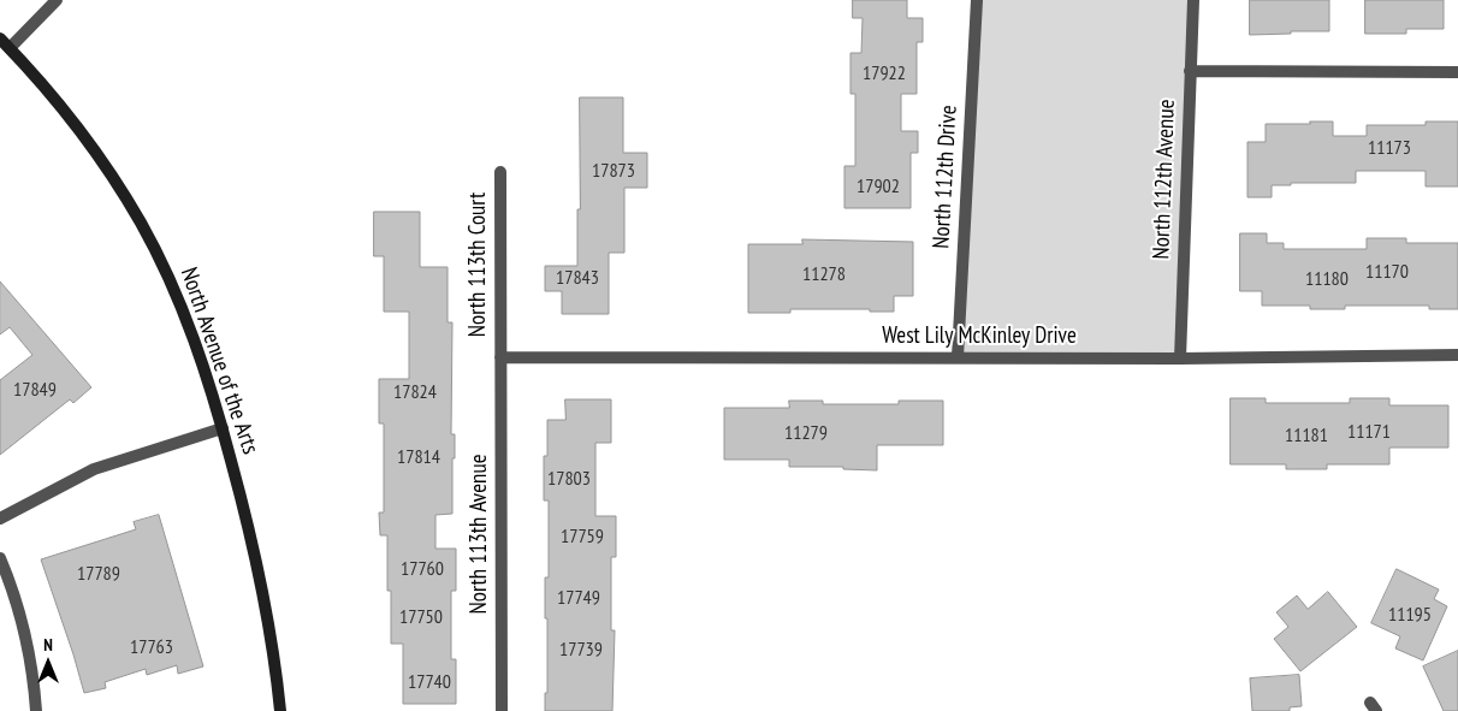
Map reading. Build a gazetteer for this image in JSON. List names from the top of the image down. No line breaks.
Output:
{"streets":{"street":["North 112th Drive","North 112th Avenue","North 113th Court","West Lily McKinley Drive","North Avenue of the Arts","North 113th Avenue"]},"crossings":[["North 112th Drive","West Lily McKinley Drive"],["North 112th Avenue","West Lily McKinley Drive"],["North 113th Court","West Lily McKinley Drive"],["North 113th Court","North 113th Avenue"],["West Lily McKinley Drive","North 113th Avenue"]],"house_numbers":["17922","11173","17873","17902","11170","11278","17843","11180","17849","17824","11171","11279","11181","17814","17803","17759","17760","17789","17749","11195","17750","17763","17739","17740"],"north":"top"}
